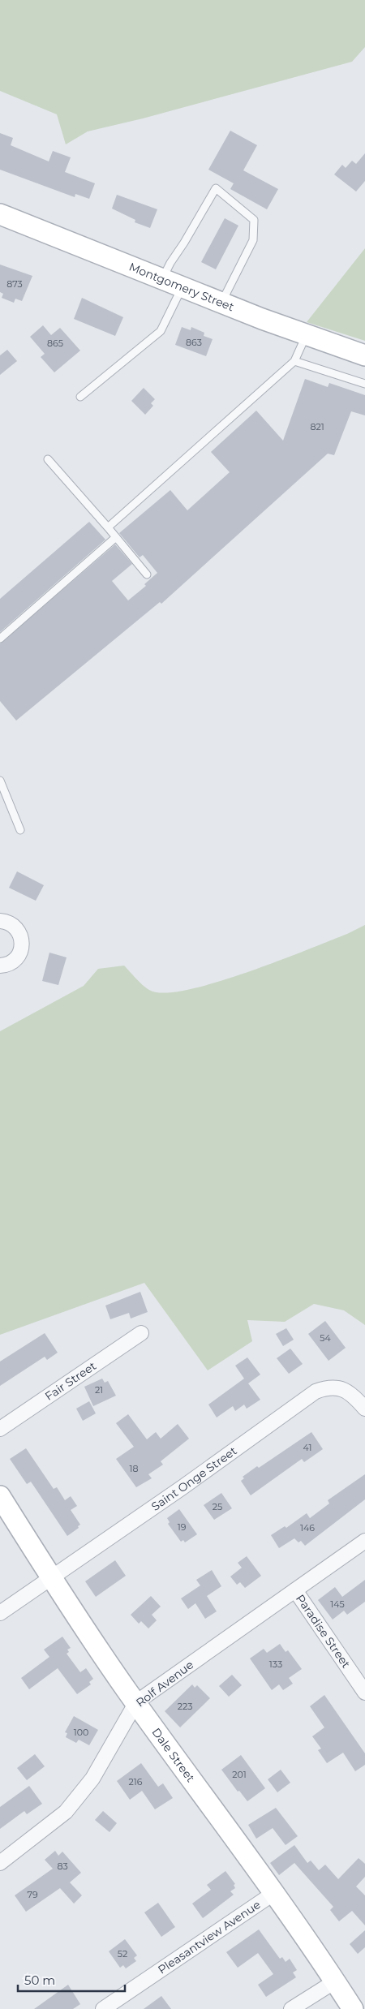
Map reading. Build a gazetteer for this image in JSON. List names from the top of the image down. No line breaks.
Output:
{"streets":{"street":["Montgomery Street","Fair Street","Saint Onge Street","Paradise Street","Rolf Avenue","Dale Street","Pleasantview Avenue"]},"crossings":[["Saint Onge Street","Dale Street"],["Paradise Street","Rolf Avenue"],["Rolf Avenue","Dale Street"],["Dale Street","Pleasantview Avenue"]],"house_numbers":["873","863","865","821","54","21","41","18","25","19","146","145","133","223","100","201","216","83","79","52"],"scale_bar":"50 m"}
